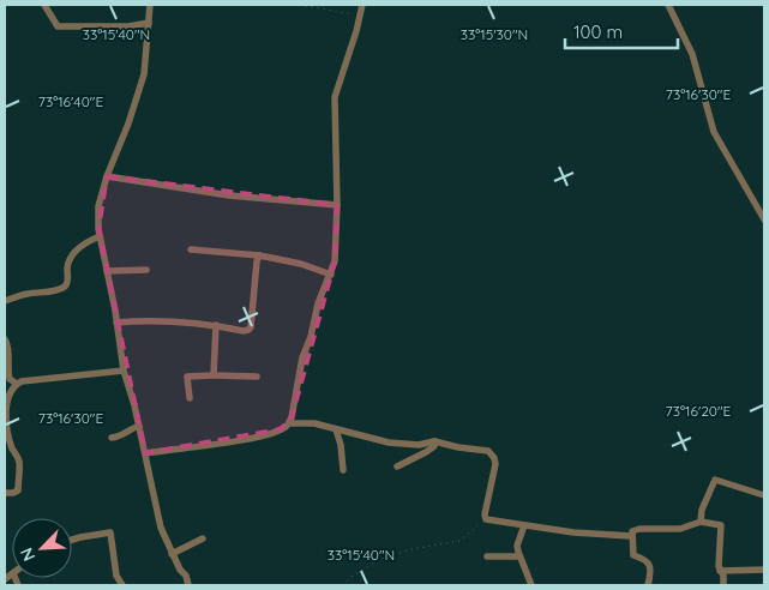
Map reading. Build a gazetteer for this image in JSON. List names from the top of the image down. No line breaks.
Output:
{"scale_bar":"100 m","north":"bottom left","coordinates":["33°15'40\"N","33°15'30\"N","73°16'30\"E","73°16'40\"E","73°16'20\"E"]}
